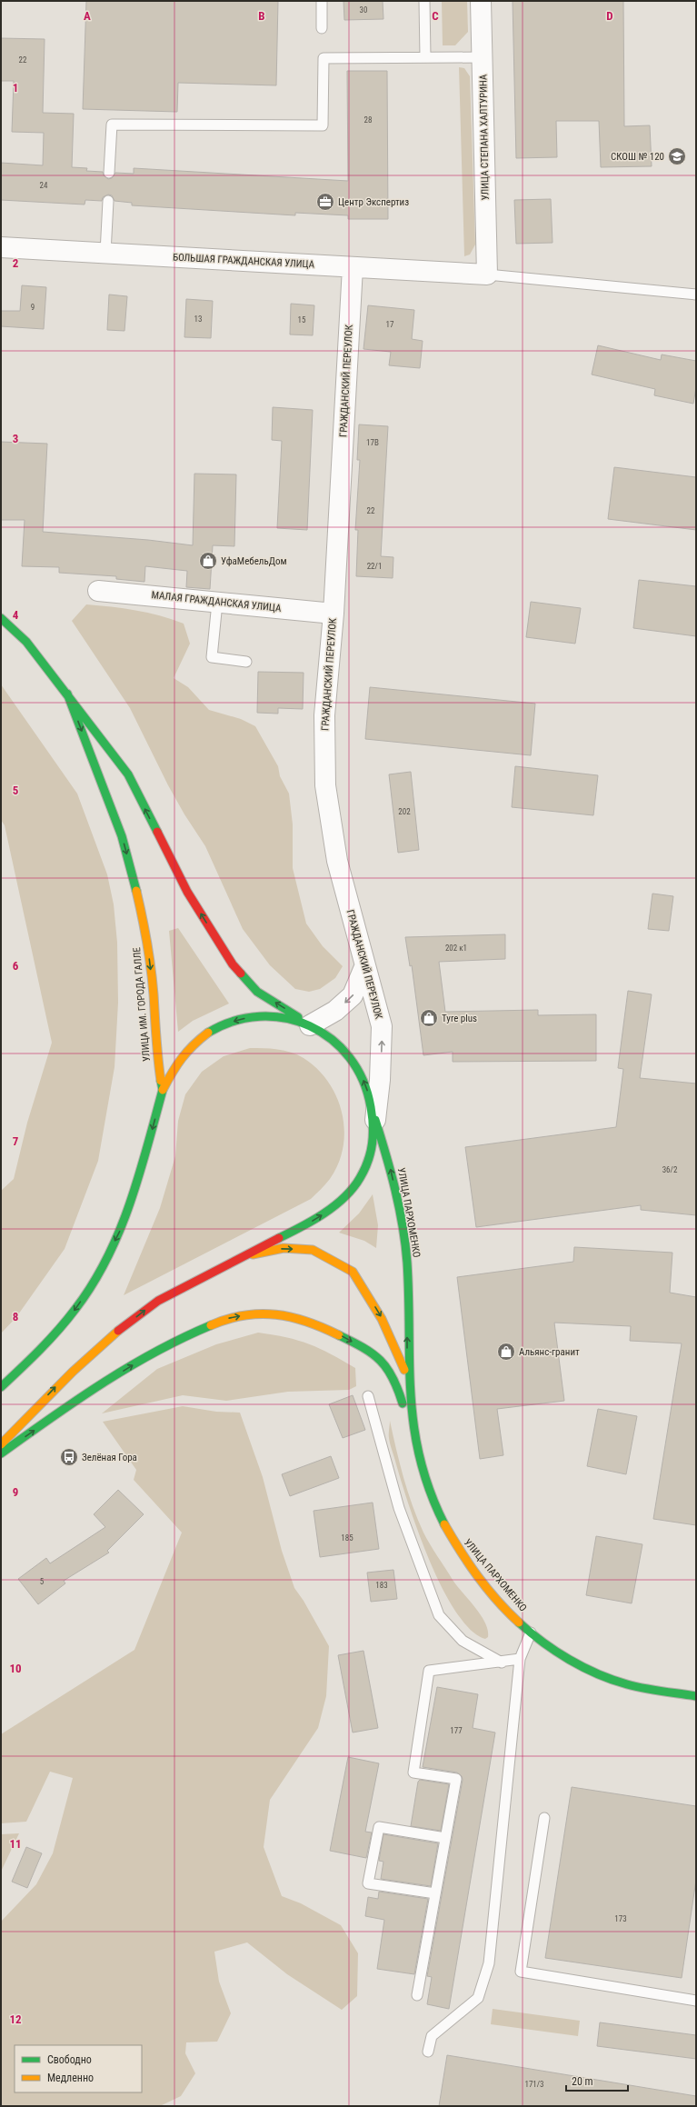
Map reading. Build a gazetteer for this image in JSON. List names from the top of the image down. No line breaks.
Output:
{"streets":{"main road":["УЛИЦА ИМ. ГОРОДА ГАЛЛЕ","УЛИЦА ПАРХОМЕНКО"],"street":["УЛИЦА СТЕПАНА ХАЛТУРИНА","БОЛЬШАЯ ГРАЖДАНСКАЯ УЛИЦА","ГРАЖДАНСКИЙ ПЕРЕУЛОК","МАЛАЯ ГРАЖДАНСКАЯ УЛИЦА"]},"crossings":[["УЛИЦА СТЕПАНА ХАЛТУРИНА","БОЛЬШАЯ ГРАЖДАНСКАЯ УЛИЦА"],["БОЛЬШАЯ ГРАЖДАНСКАЯ УЛИЦА","ГРАЖДАНСКИЙ ПЕРЕУЛОК"],["ГРАЖДАНСКИЙ ПЕРЕУЛОК","МАЛАЯ ГРАЖДАНСКАЯ УЛИЦА"],["ГРАЖДАНСКИЙ ПЕРЕУЛОК","УЛИЦА ПАРХОМЕНКО"],["УЛИЦА ИМ. ГОРОДА ГАЛЛЕ","УЛИЦА ПАРХОМЕНКО"]],"places":{"school or university":["СКОШ № 120"],"office":["Центр Экспертиз"],"shop":["УфаМебельДом","Tyre plus","Альянс-гранит"],"bus stop":["Зелёная Гора"]},"house_numbers":["30","22","28","24","9","13","15","17","17В","22","22/1","202","202 к1","36/2","185","5","183","177","173","171/3"],"legend":["Свободно","Медленно"],"scale_bar":"20 m","grid":{"columns":["A","B","C","D"],"rows":["1","2","3","4","5","6","7","8","9","10","11","12"]}}
